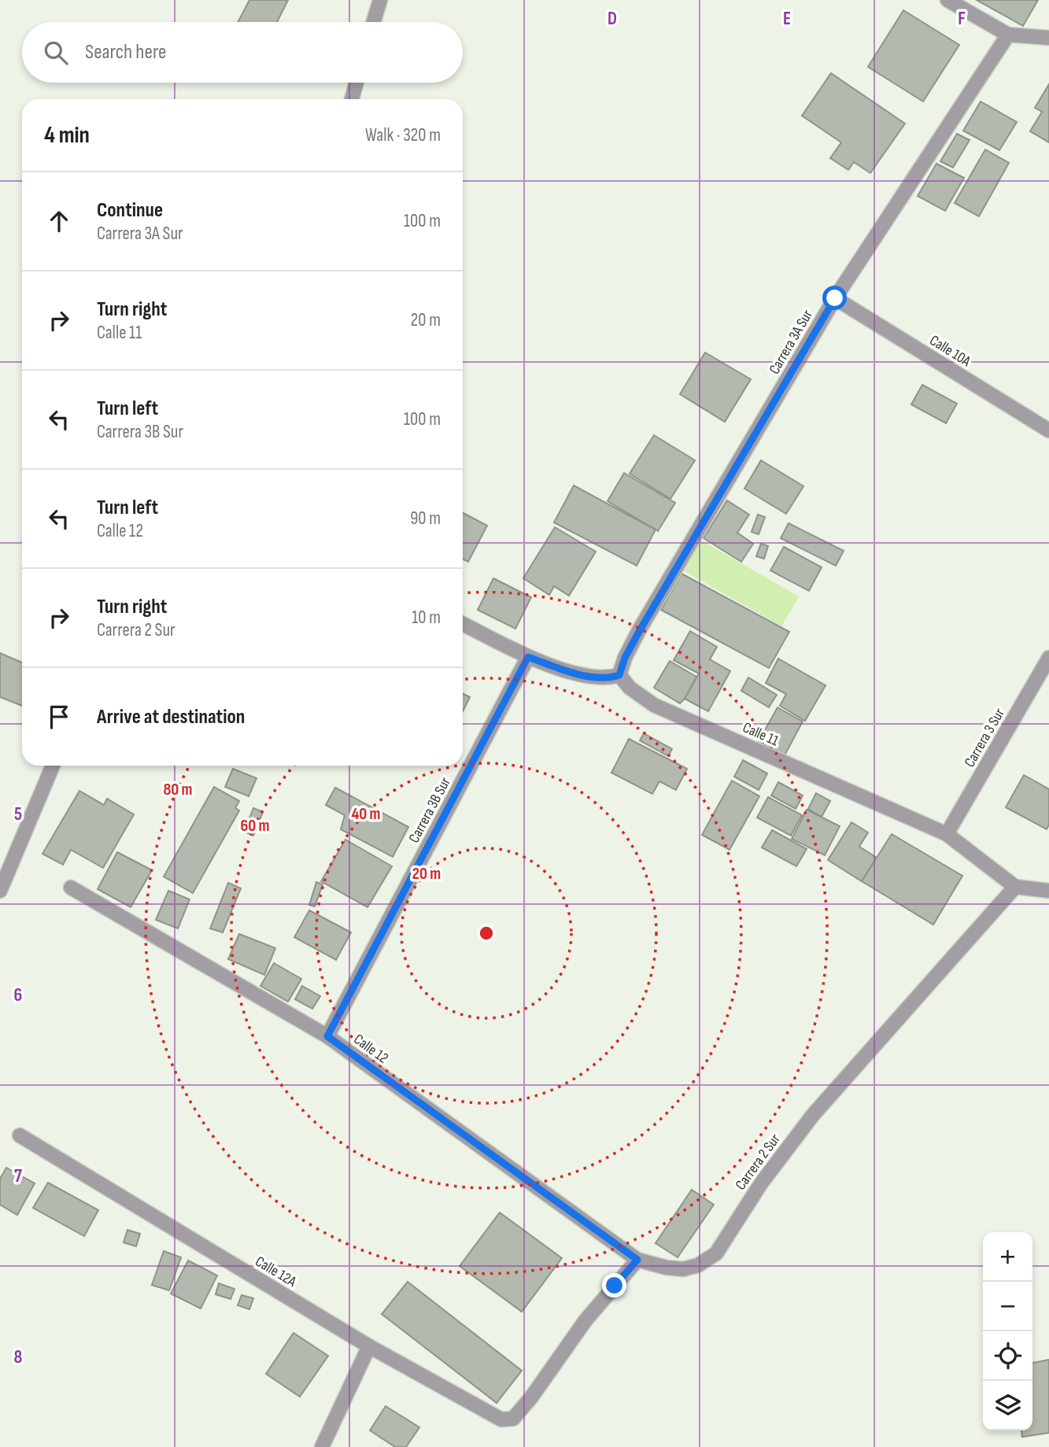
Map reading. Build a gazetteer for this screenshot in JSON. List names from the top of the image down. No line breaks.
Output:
{"streets":{"street":["Carrera 3A Sur","Calle 10A","Calle 11","Carrera 3 Sur","Carrera 3B Sur","Calle 12","Carrera 2 Sur","Calle 12A"]},"crossings":[["Carrera 3A Sur","Calle 10A"],["Carrera 3A Sur","Calle 11"],["Calle 11","Carrera 3 Sur"],["Calle 11","Carrera 2 Sur"],["Carrera 3B Sur","Calle 12"],["Calle 12","Carrera 2 Sur"],["Calle 12","Calle 12A"],["Carrera 2 Sur","Calle 12A"]],"page":{"search":"Search here","heading":["4 min","Walk · 320 m"],"list":[["Continue","Carrera 3A Sur","100 m"],["Turn right","Calle 11","20 m"],["Turn left","Carrera 3B Sur","100 m"],["Turn left","Calle 12","90 m"],["Turn right","Carrera 2 Sur","10 m"],"Arrive at destination"],"map_buttons":["+","−"]},"grid":{"columns":["D","E","F"],"rows":["5","6","7","8"]},"rings":["80 m","40 m","60 m","20 m"]}
